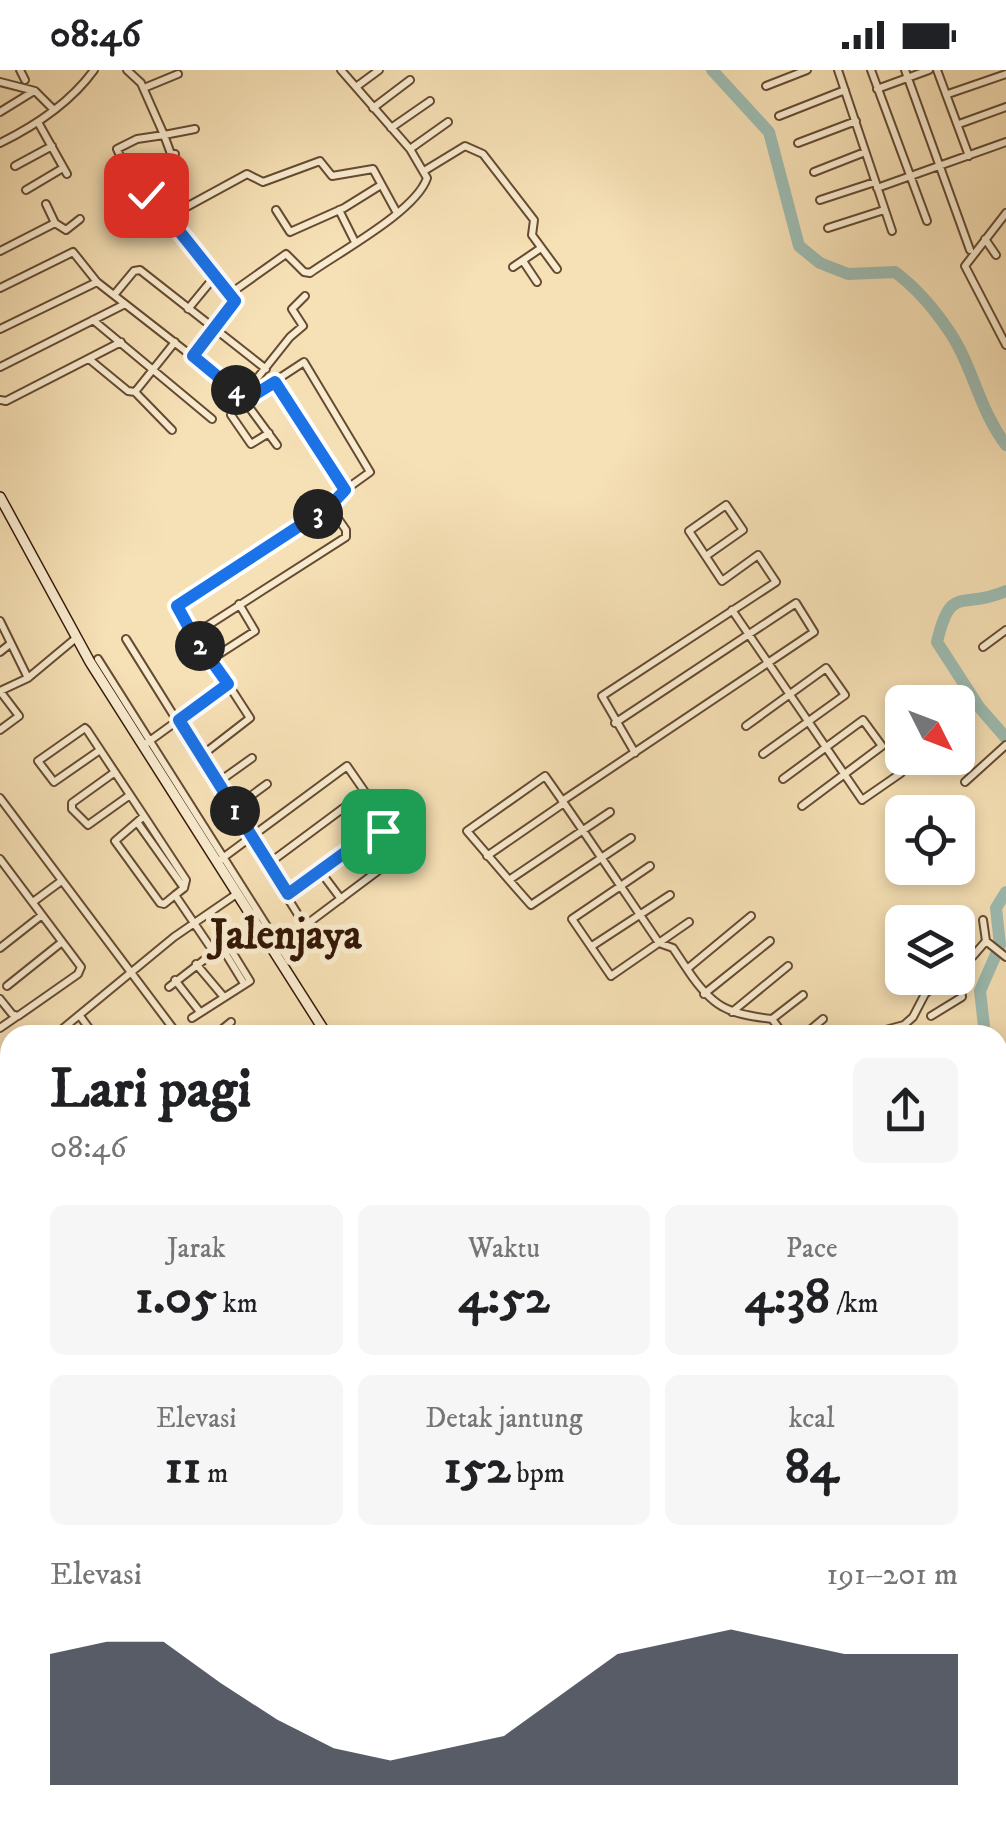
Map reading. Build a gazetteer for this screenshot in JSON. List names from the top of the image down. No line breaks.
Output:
{"districts":["Jalenjaya"],"north":"bottom right","page":{"status":"08:46","pins":["4","3","2","1"],"heading":["Lari pagi","08:46"],"stats":[["Jarak","1.05 km"],["Waktu","4:52"],["Pace","4:38 /km"],["Elevasi","11 m"],["Detak jantung","152 bpm"],["kcal","84"]],"chart":["Elevasi","191–201 m"]}}
